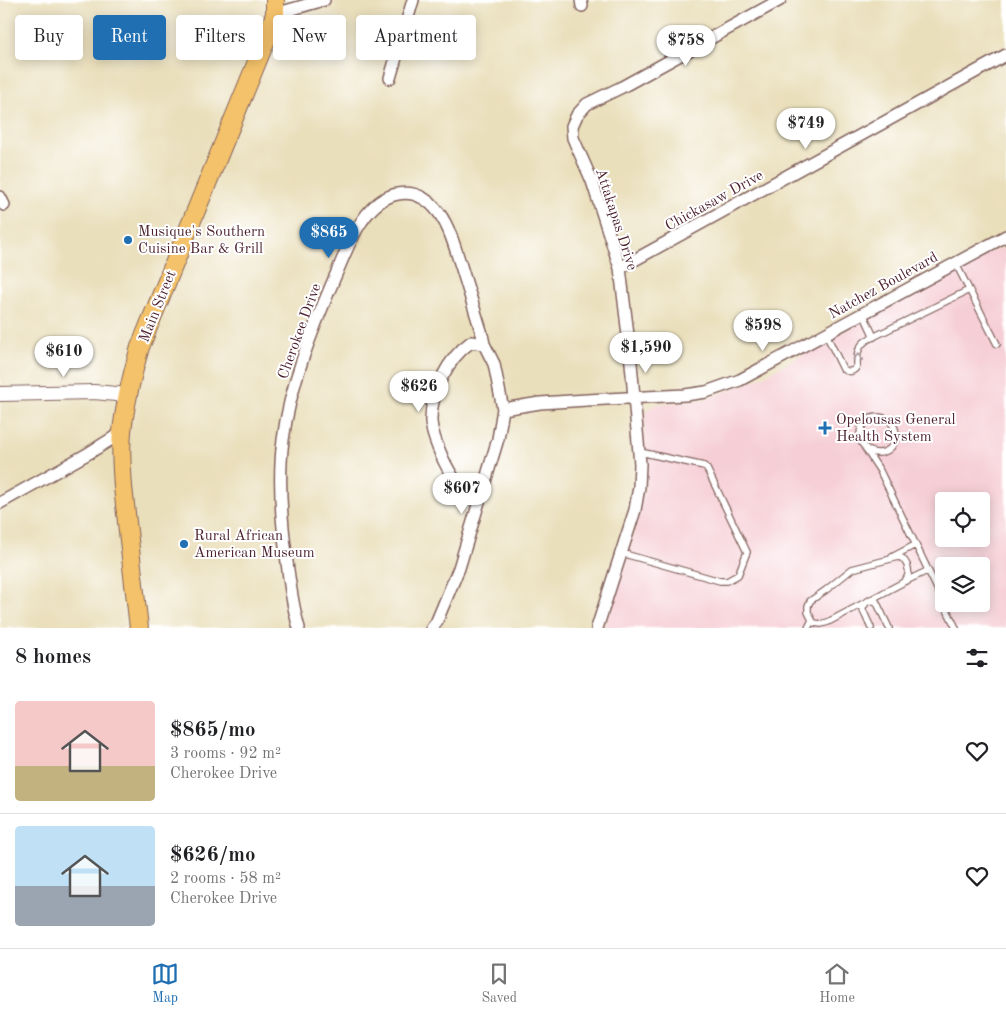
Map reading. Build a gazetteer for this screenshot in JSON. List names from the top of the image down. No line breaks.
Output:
{"streets":{"main road":["Main Street"],"street":["Chickasaw Drive","Attakapas Drive","Natchez Boulevard","Cherokee Drive"]},"crossings":[["Chickasaw Drive","Attakapas Drive"],["Attakapas Drive","Natchez Boulevard"],["Natchez Boulevard","Cherokee Drive"]],"places":{"other":["Musique's Southern Cuisine Bar & Grill","Rural African American Museum"],"health":["Opelousas General Health System"]},"page":{"chip":["Buy","Rent","Filters","New","Apartment"],"price":["$758","$749","$865","$598","$1,590","$610","$626","$607"],"heading":"8 homes","list":[{"name":"$865/mo","note":"3 rooms · 92 m² · Cherokee Drive"},{"name":"$626/mo","note":"2 rooms · 58 m² · Cherokee Drive"}],"tabs":["Map","Saved","Home"]}}
